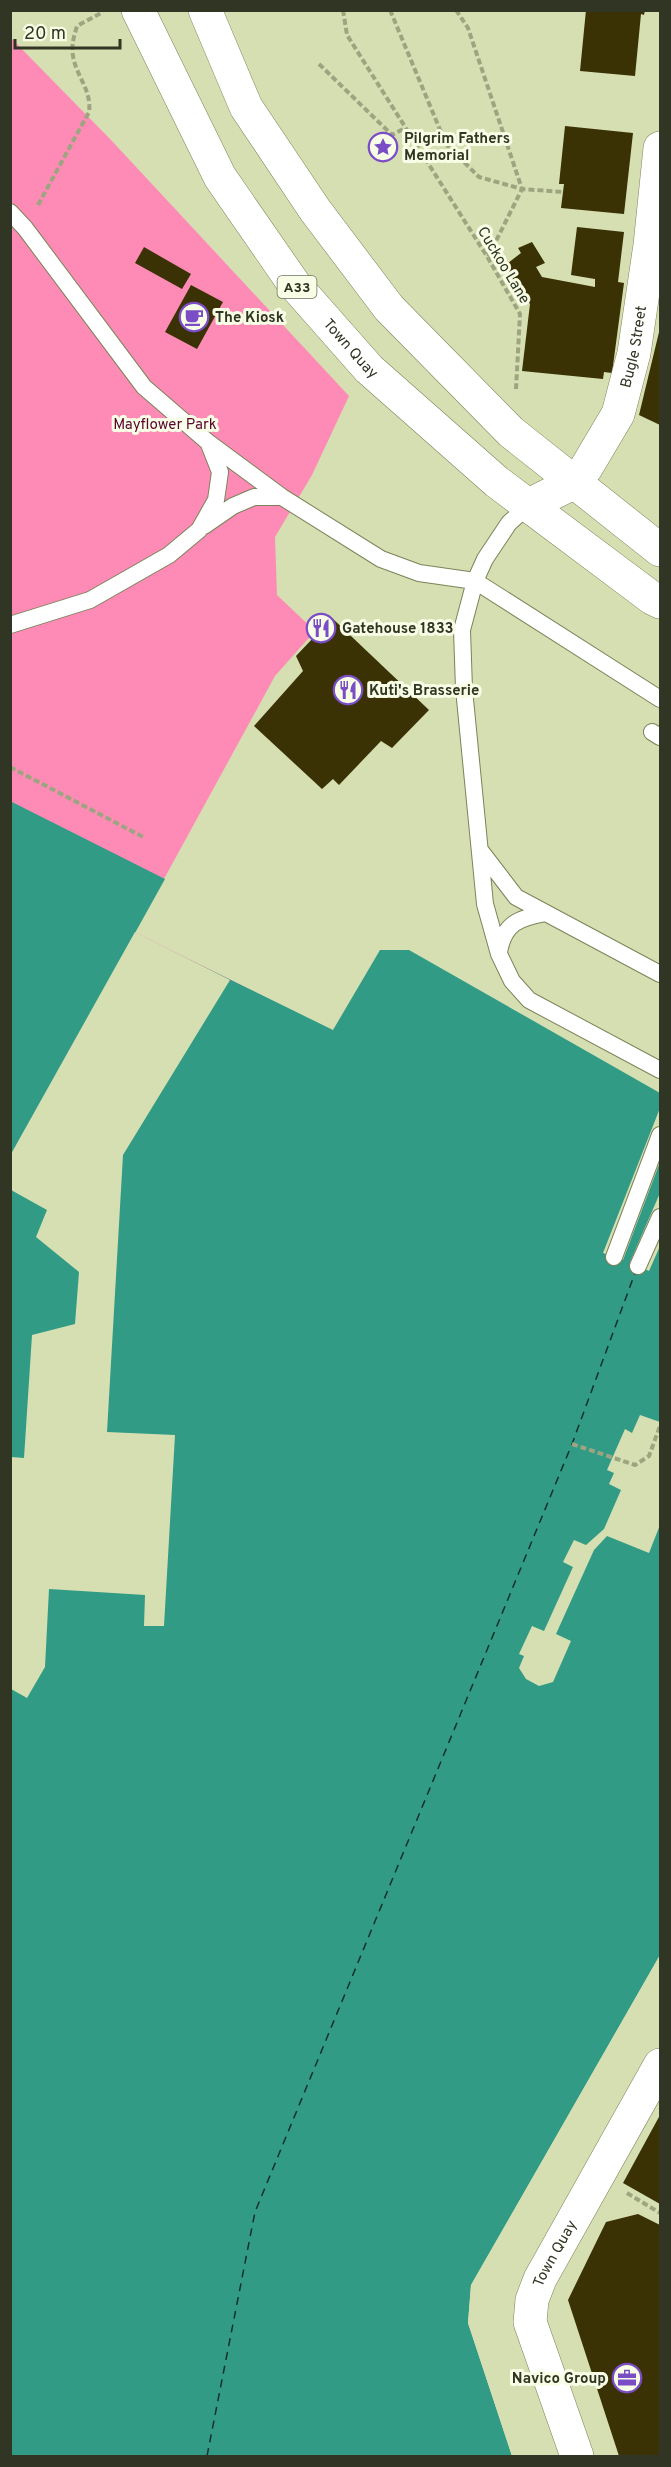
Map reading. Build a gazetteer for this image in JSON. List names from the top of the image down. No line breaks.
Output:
{"streets":{"main road":["A33","Bugle Street","Town Quay"],"path":["Cuckoo Lane"]},"crossings":[["Bugle Street","Town Quay"]],"parks":["Mayflower Park"],"places":{"place":["Pilgrim Fathers Memorial"],"cafe":["The Kiosk"],"restaurant":["Gatehouse 1833","Kuti's Brasserie"],"office":["Navico Group"]},"scale_bar":"20 m"}
